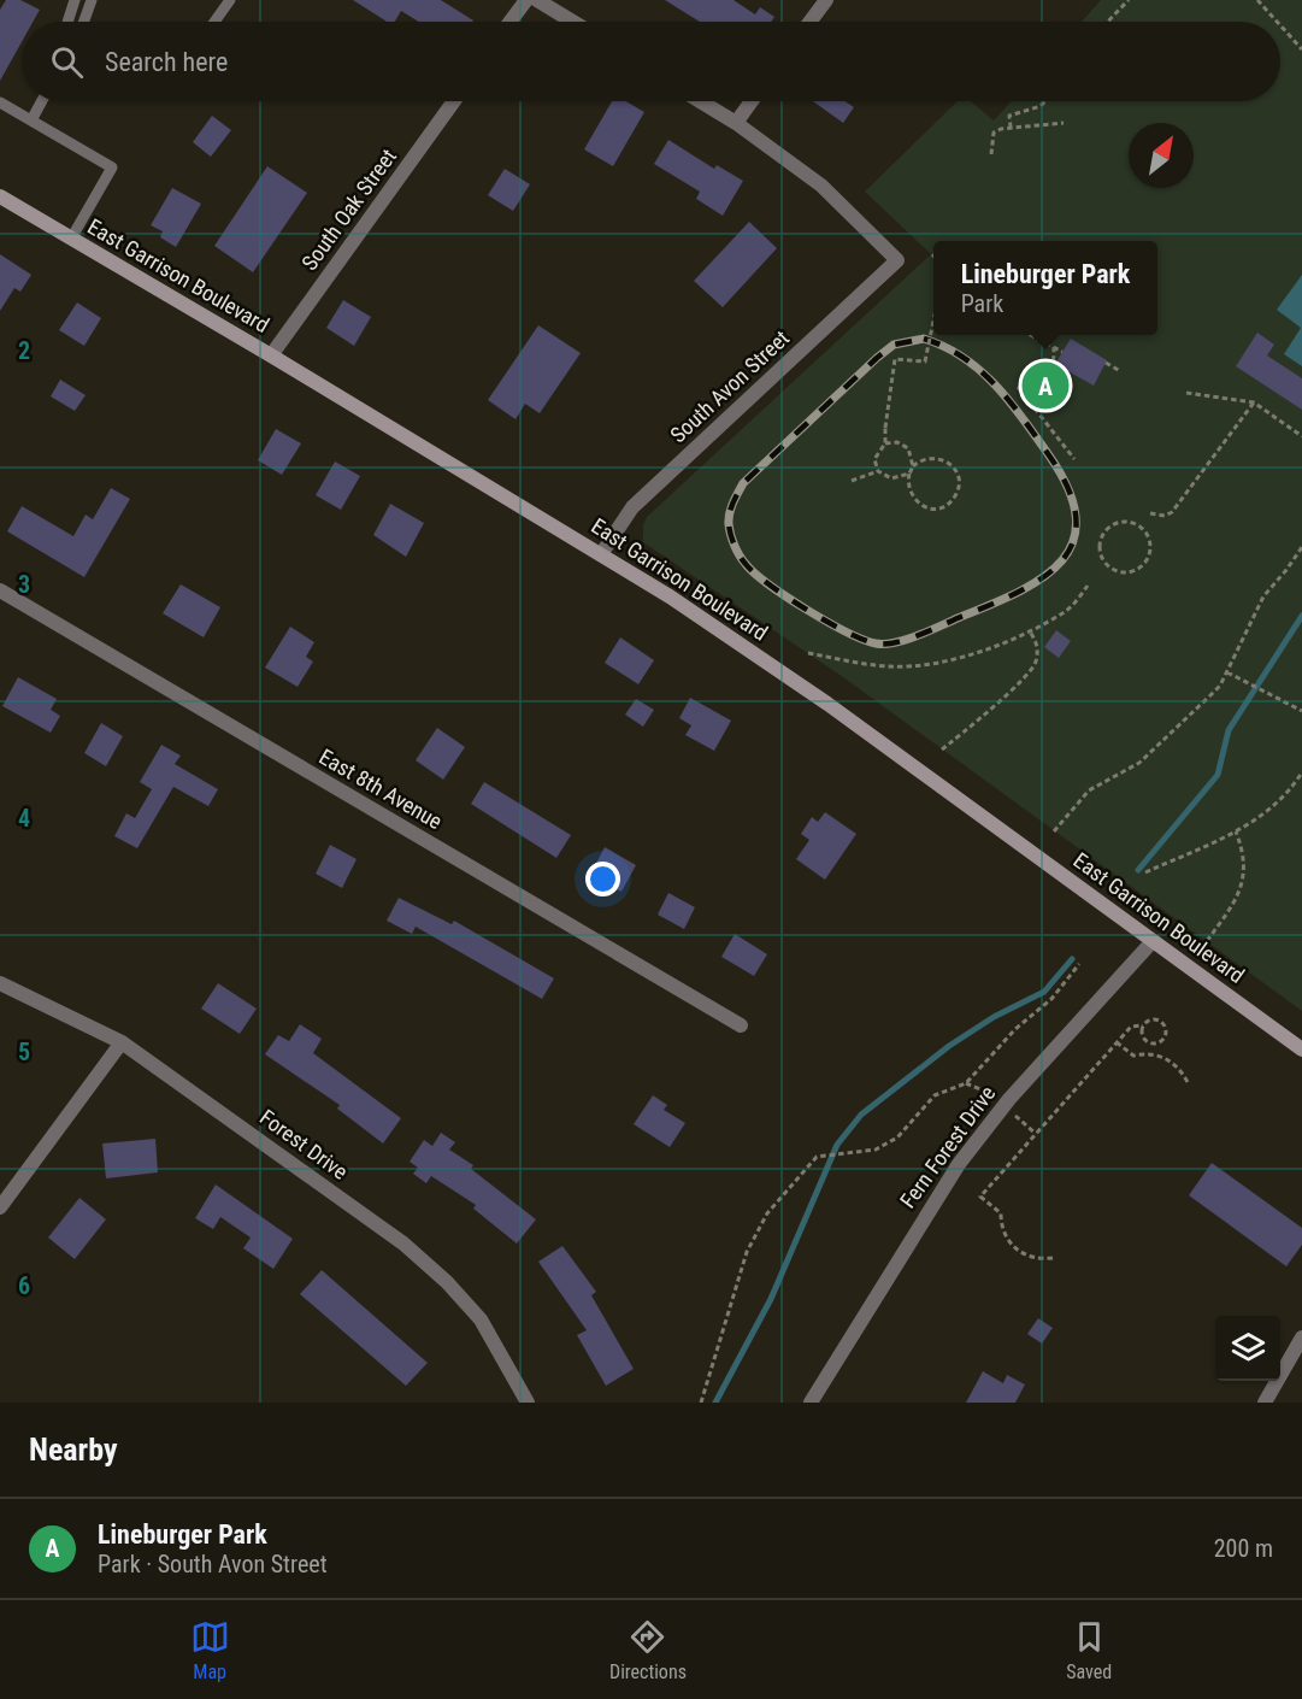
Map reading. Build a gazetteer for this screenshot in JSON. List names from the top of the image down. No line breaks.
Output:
{"streets":{"main road":["East Garrison Boulevard"],"street":["South Oak Street","South Avon Street","East 8th Avenue","Forest Drive","Fern Forest Drive"]},"crossings":[["South Oak Street","East Garrison Boulevard"],["East Garrison Boulevard","South Avon Street"],["East Garrison Boulevard","Fern Forest Drive"]],"north":"top right","page":{"search":"Search here","popup":["Lineburger Park","Park"],"pins":"A","heading":"Nearby","list":[{"mark":"A","name":"Lineburger Park","note":"Park · South Avon Street","value":"200 m"}],"nav":["Map","Directions","Saved"]},"grid":{"rows":["2","3","4","5","6"]}}
